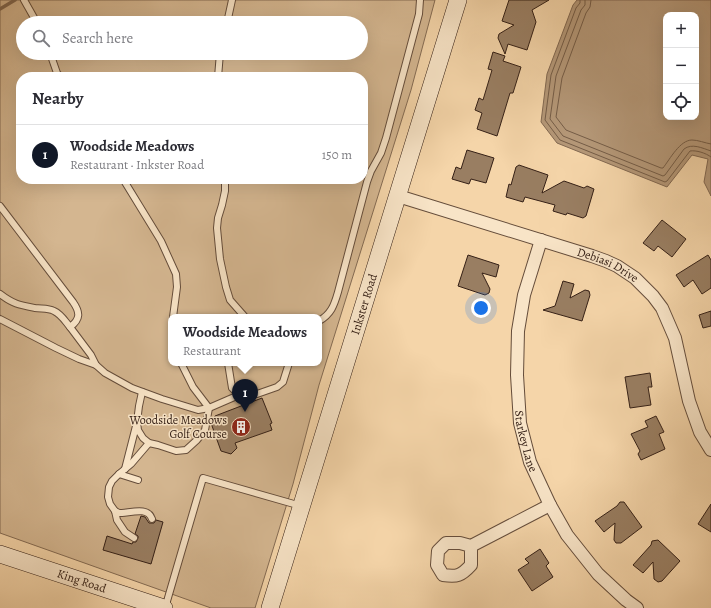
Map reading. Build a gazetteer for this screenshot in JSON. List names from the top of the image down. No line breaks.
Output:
{"streets":{"street":["Debiasi Drive","Inkster Road","Starkey Lane","King Road"]},"crossings":[["Debiasi Drive","Inkster Road"],["Debiasi Drive","Starkey Lane"]],"places":{"building":["Woodside Meadows Golf Course"]},"page":{"map_buttons":["+","−"],"search":"Search here","heading":"Nearby","list":[{"mark":"1","name":"Woodside Meadows","note":"Restaurant · Inkster Road","value":"150 m"}],"popup":["Woodside Meadows","Restaurant"],"pins":"1"}}
